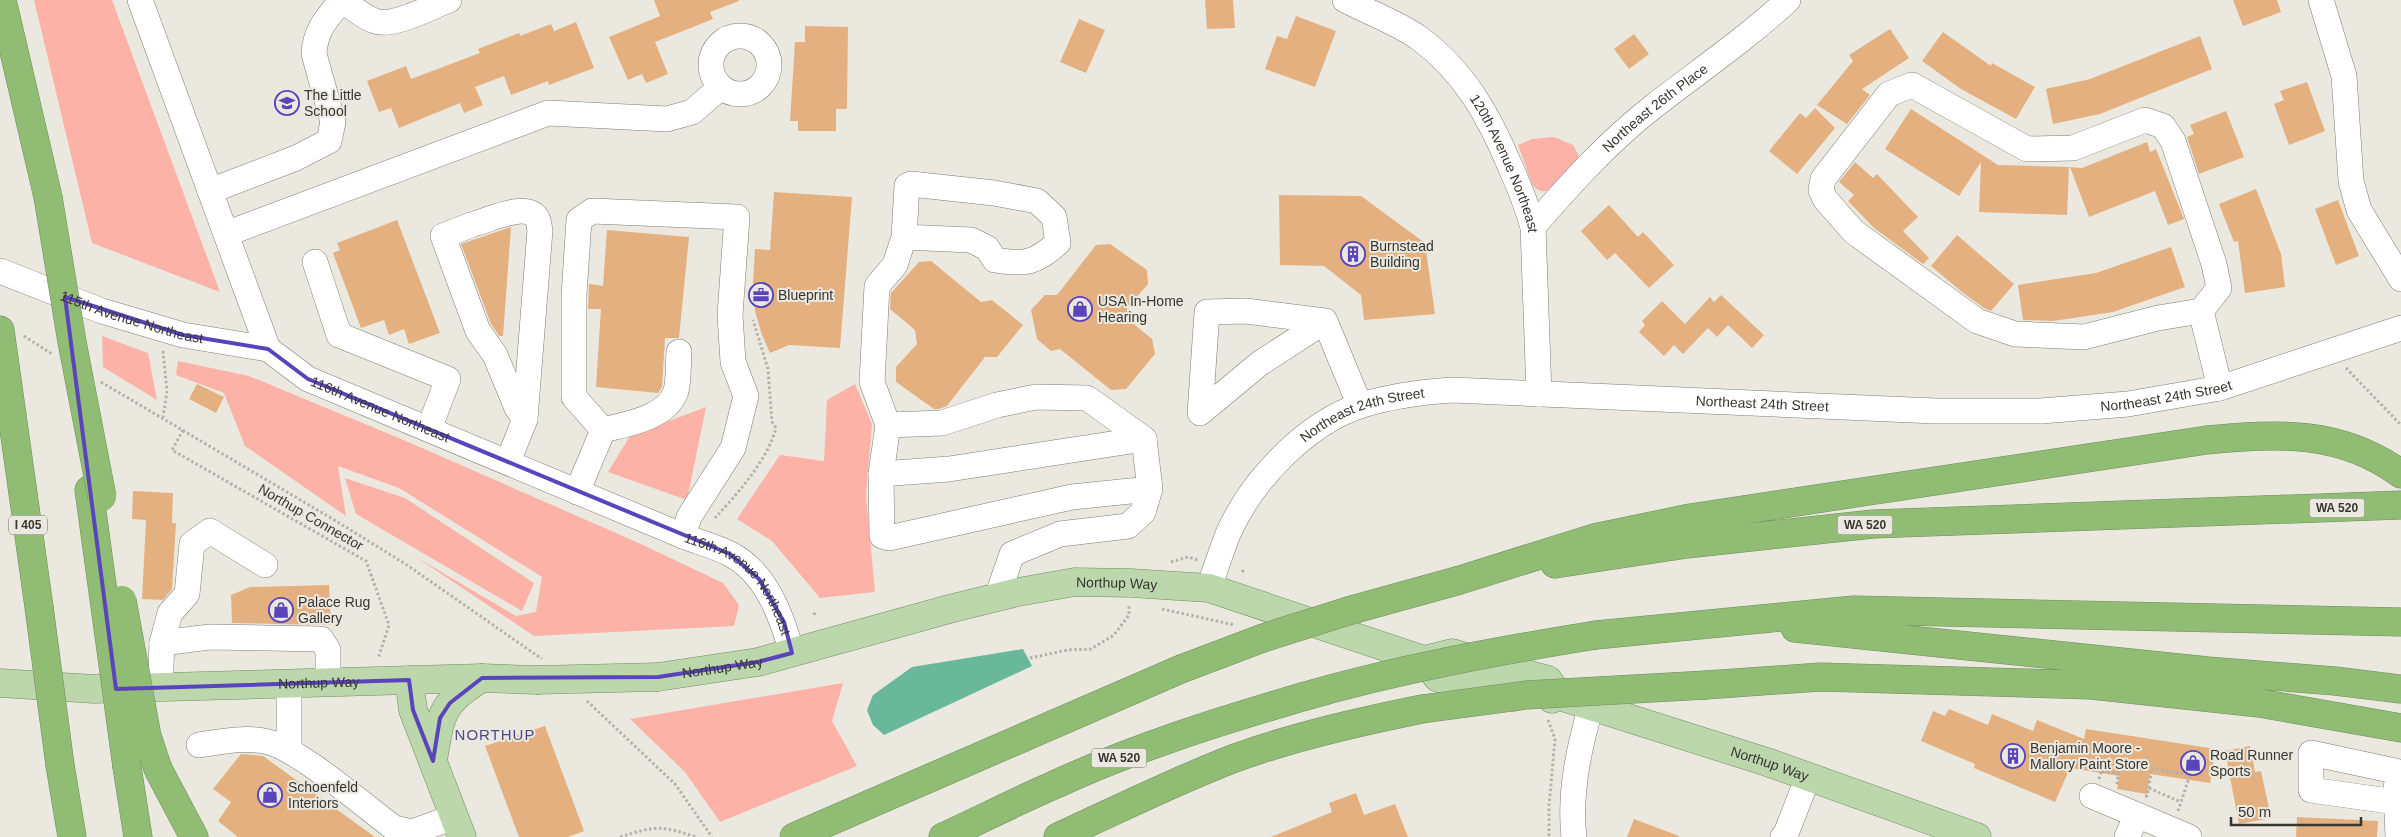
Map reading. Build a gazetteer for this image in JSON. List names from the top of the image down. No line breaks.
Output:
{"streets":{"highway":["WA 520","I 405"],"main road":["Northup Way"],"street":["Northeast 26th Place","120th Avenue Northeast","115th Avenue Northeast","Northeast 24th Street","116th Avenue Northeast"],"path":["Northup Connector"]},"crossings":[["Northeast 26th Place","120th Avenue Northeast"],["120th Avenue Northeast","Northeast 24th Street"],["115th Avenue Northeast","116th Avenue Northeast"],["Northeast 24th Street","Northup Way"],["116th Avenue Northeast","Northup Way"]],"districts":["NORTHUP"],"places":{"school or university":["The Little School"],"building":["Burnstead Building","Benjamin Moore - Mallory Paint Store"],"office":["Blueprint"],"shop":["USA In-Home Hearing","Palace Rug Gallery","Road Runner Sports","Schoenfeld Interiors"]},"scale_bar":"50 m"}
